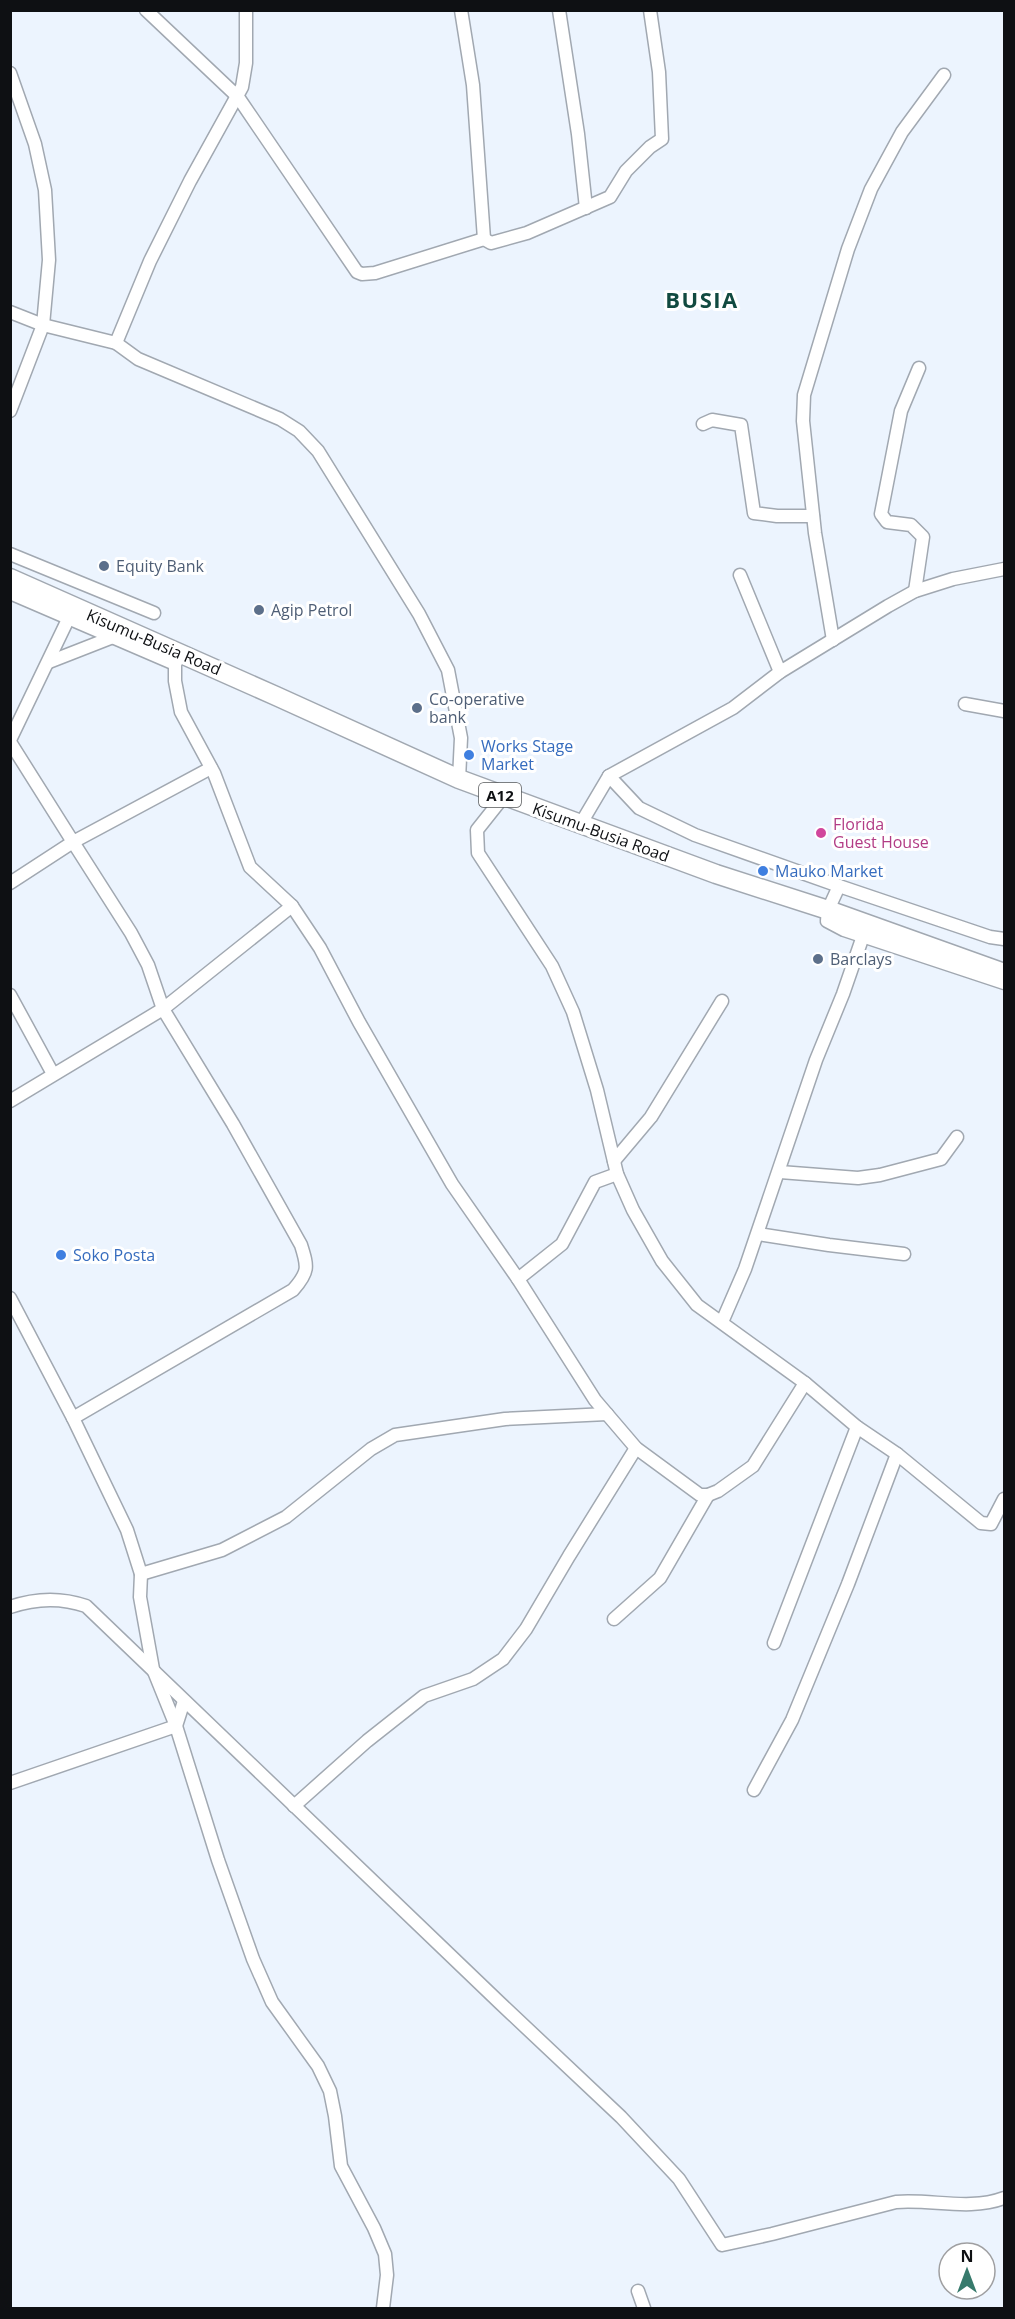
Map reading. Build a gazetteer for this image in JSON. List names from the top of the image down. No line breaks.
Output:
{"streets":{"highway":["Kisumu-Busia Road","A12"]},"districts":["BUSIA"],"places":["Equity Bank","Agip Petrol","Co-operative bank","Works Stage Market","Florida Guest House","Mauko Market","Barclays","Soko Posta"],"north":"top"}
